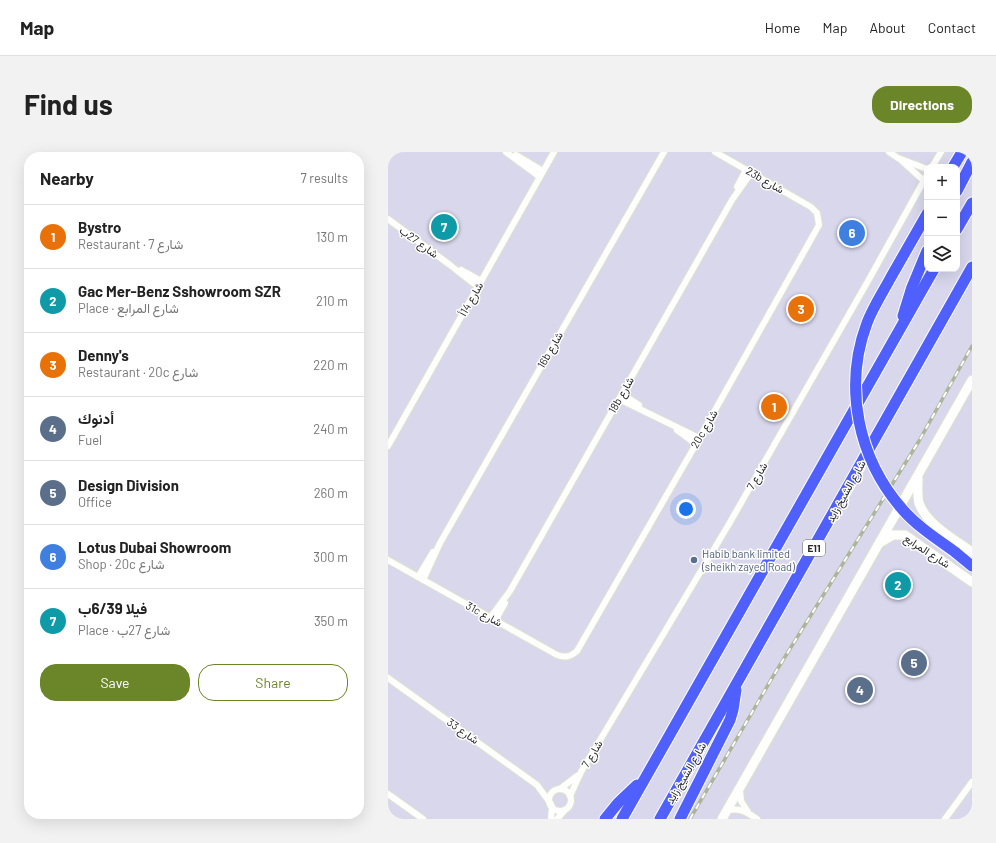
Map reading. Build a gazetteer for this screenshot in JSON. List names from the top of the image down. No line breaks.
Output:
{"streets":{"highway":["شارع الشيخ زايد","E11"],"street":["23b شارع","شارع 27ب","شارع 14أ","16b شارع","18b شارع","20c شارع","شارع 7","شارع المرابع","31c شارع","شارع 33"]},"crossings":[["23b شارع","18b شارع"],["23b شارع","20c شارع"],["شارع 27ب","شارع 14أ"],["16b شارع","31c شارع"],["18b شارع","31c شارع"],["20c شارع","31c شارع"],["شارع 7","شارع 33"]],"places":["Habib bank limited (sheikh zayed Road)"],"page":{"header":"Map","nav":["Home","Map","About","Contact"],"buttons":["Directions",["Save","Share"]],"title":"Find us","heading":["Nearby","7 results"],"map_buttons":["+","−"],"list":[{"mark":"1","name":"Bystro","note":"Restaurant · شارع 7","value":"130 m"},{"mark":"2","name":"Gac Mer-Benz Sshowroom SZR","note":"Place · شارع المرابع","value":"210 m"},{"mark":"3","name":"Denny's","note":"Restaurant · 20c شارع","value":"220 m"},{"mark":"4","name":"أدنوك","note":"Fuel","value":"240 m"},{"mark":"5","name":"Design Division","note":"Office","value":"260 m"},{"mark":"6","name":"Lotus Dubai Showroom","note":"Shop · 20c شارع","value":"300 m"},{"mark":"7","name":"فيلا 6/39ب","note":"Place · شارع 27ب","value":"350 m"}],"pins":["7","6","3","1","2","5","4"]}}
